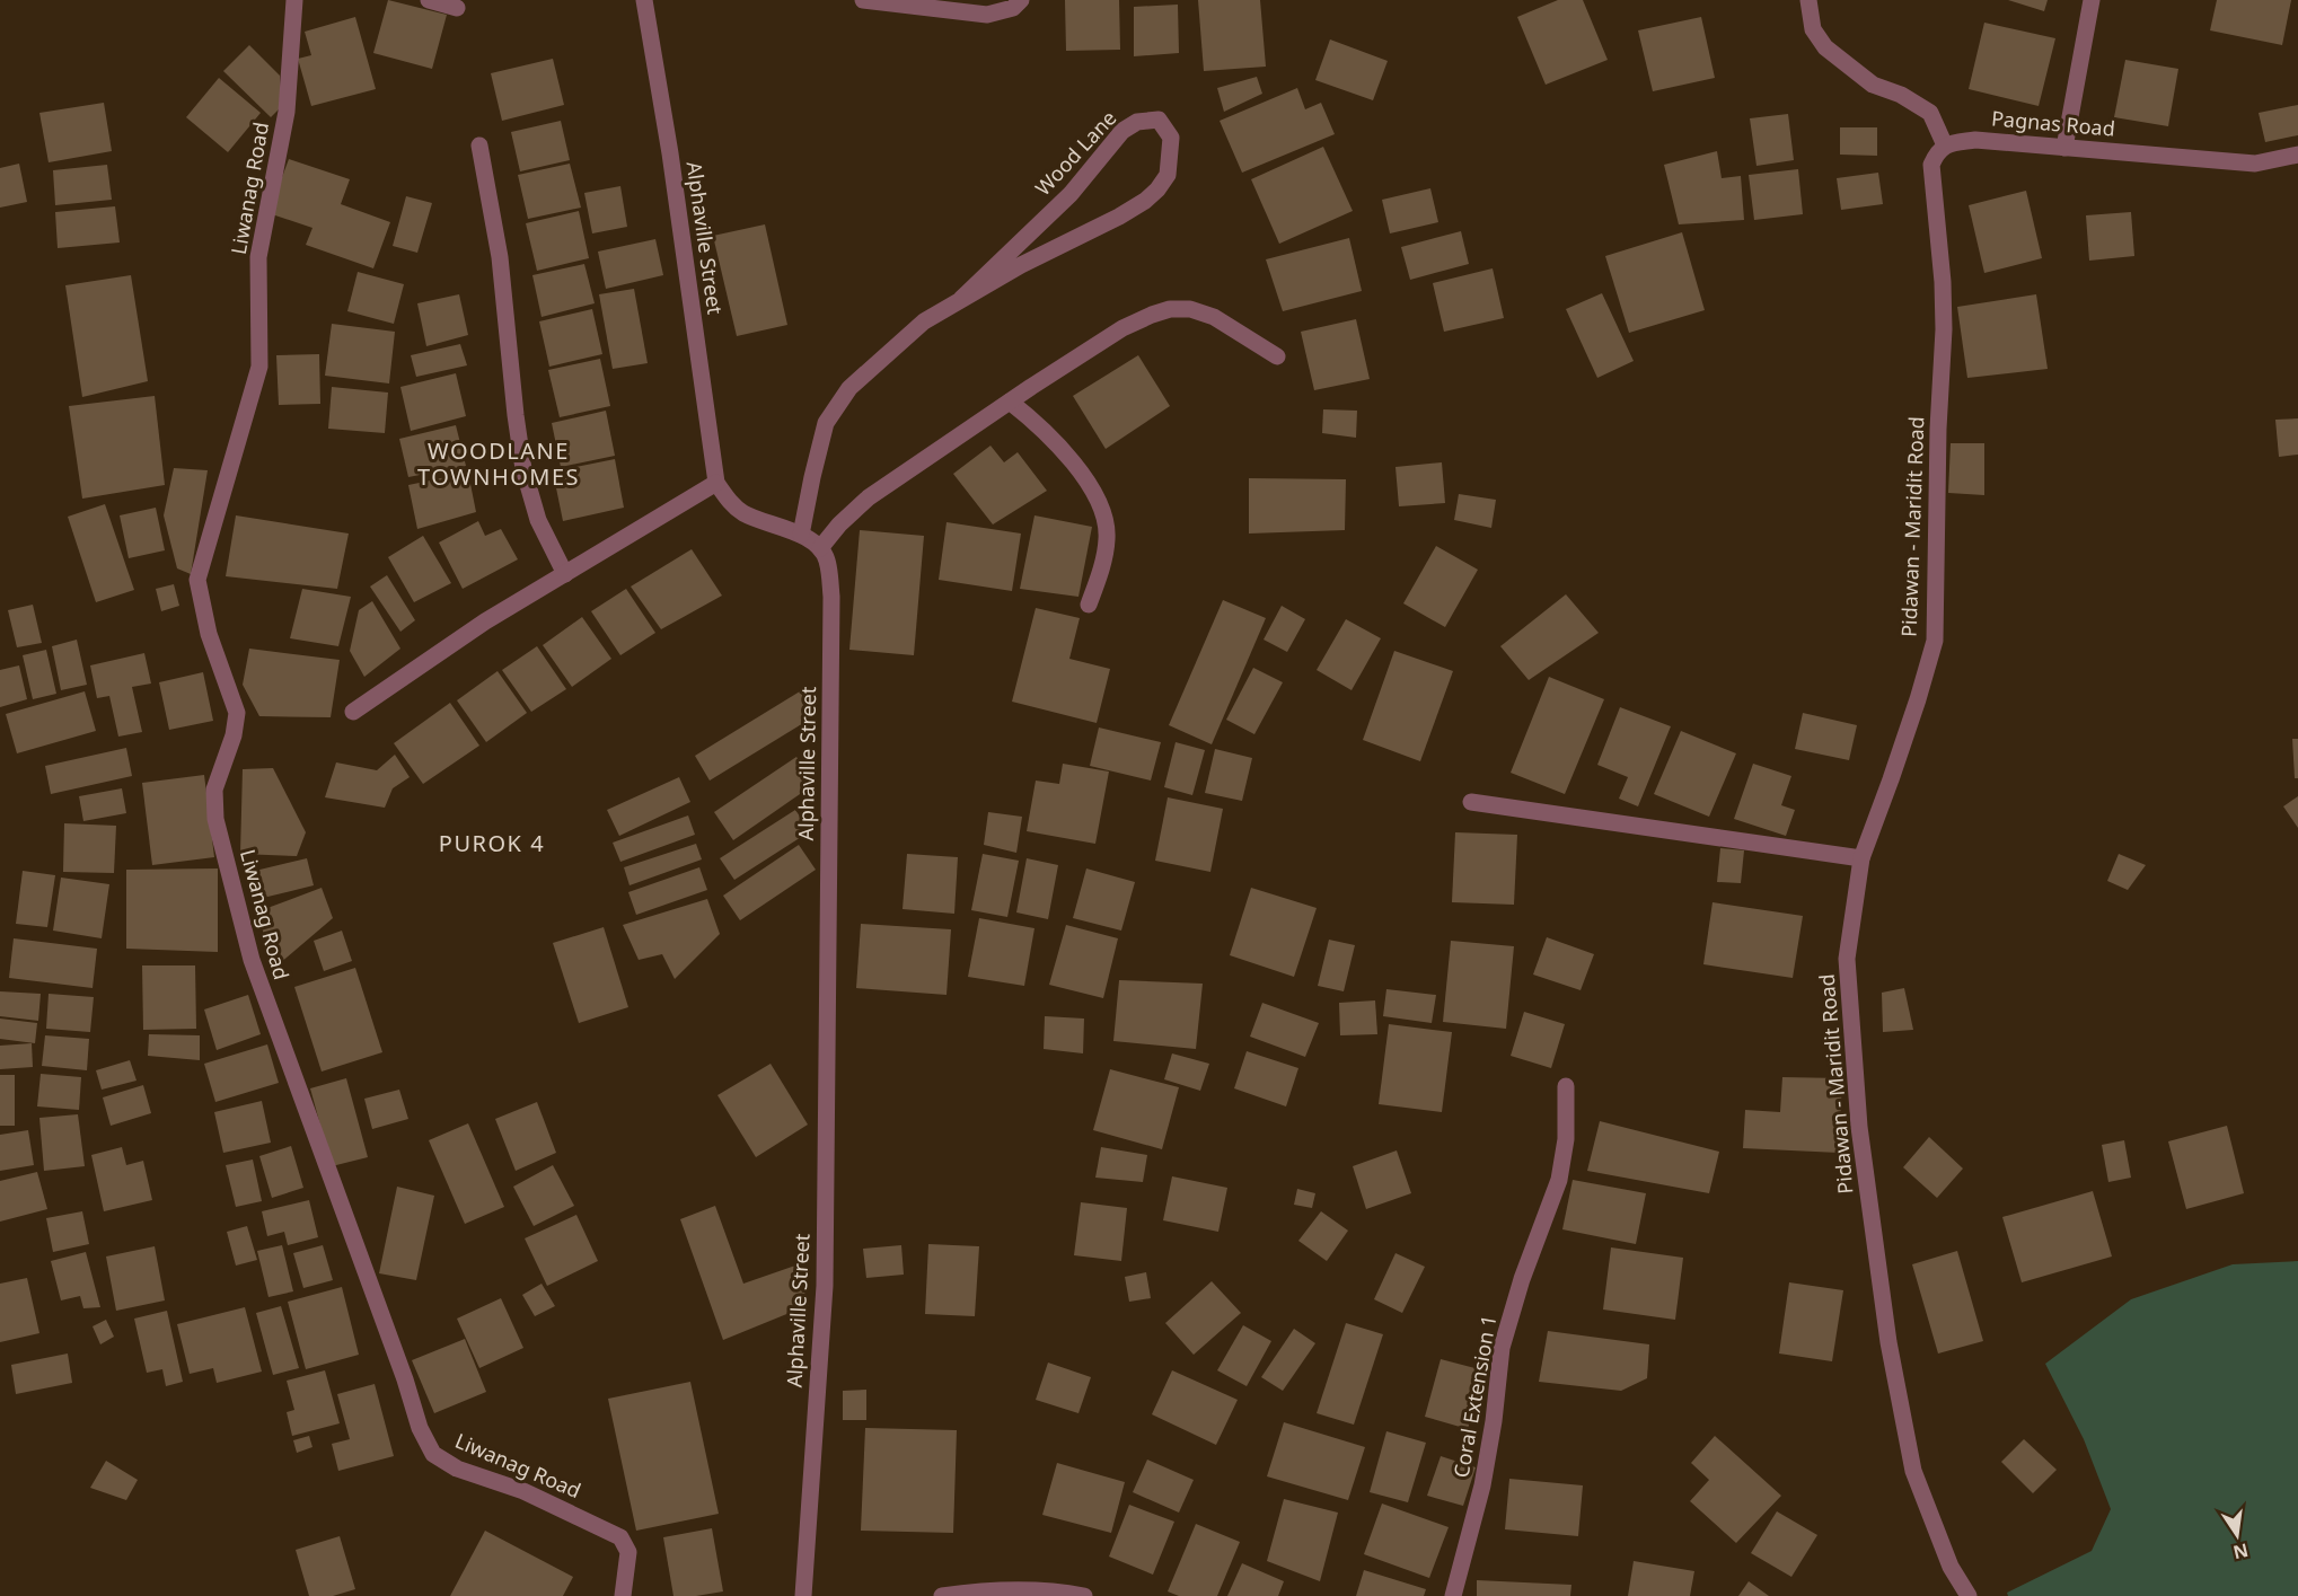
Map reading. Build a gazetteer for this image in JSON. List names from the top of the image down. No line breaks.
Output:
{"streets":{"street":["Pagnas Road","Wood Lane","Liwanag Road","Alphaville Street","Pidawan - Maridit Road","Coral Extension 1"]},"crossings":[["Pagnas Road","Pidawan - Maridit Road"]],"districts":["WOODLANE TOWNHOMES","PUROK 4"],"north":"bottom"}
